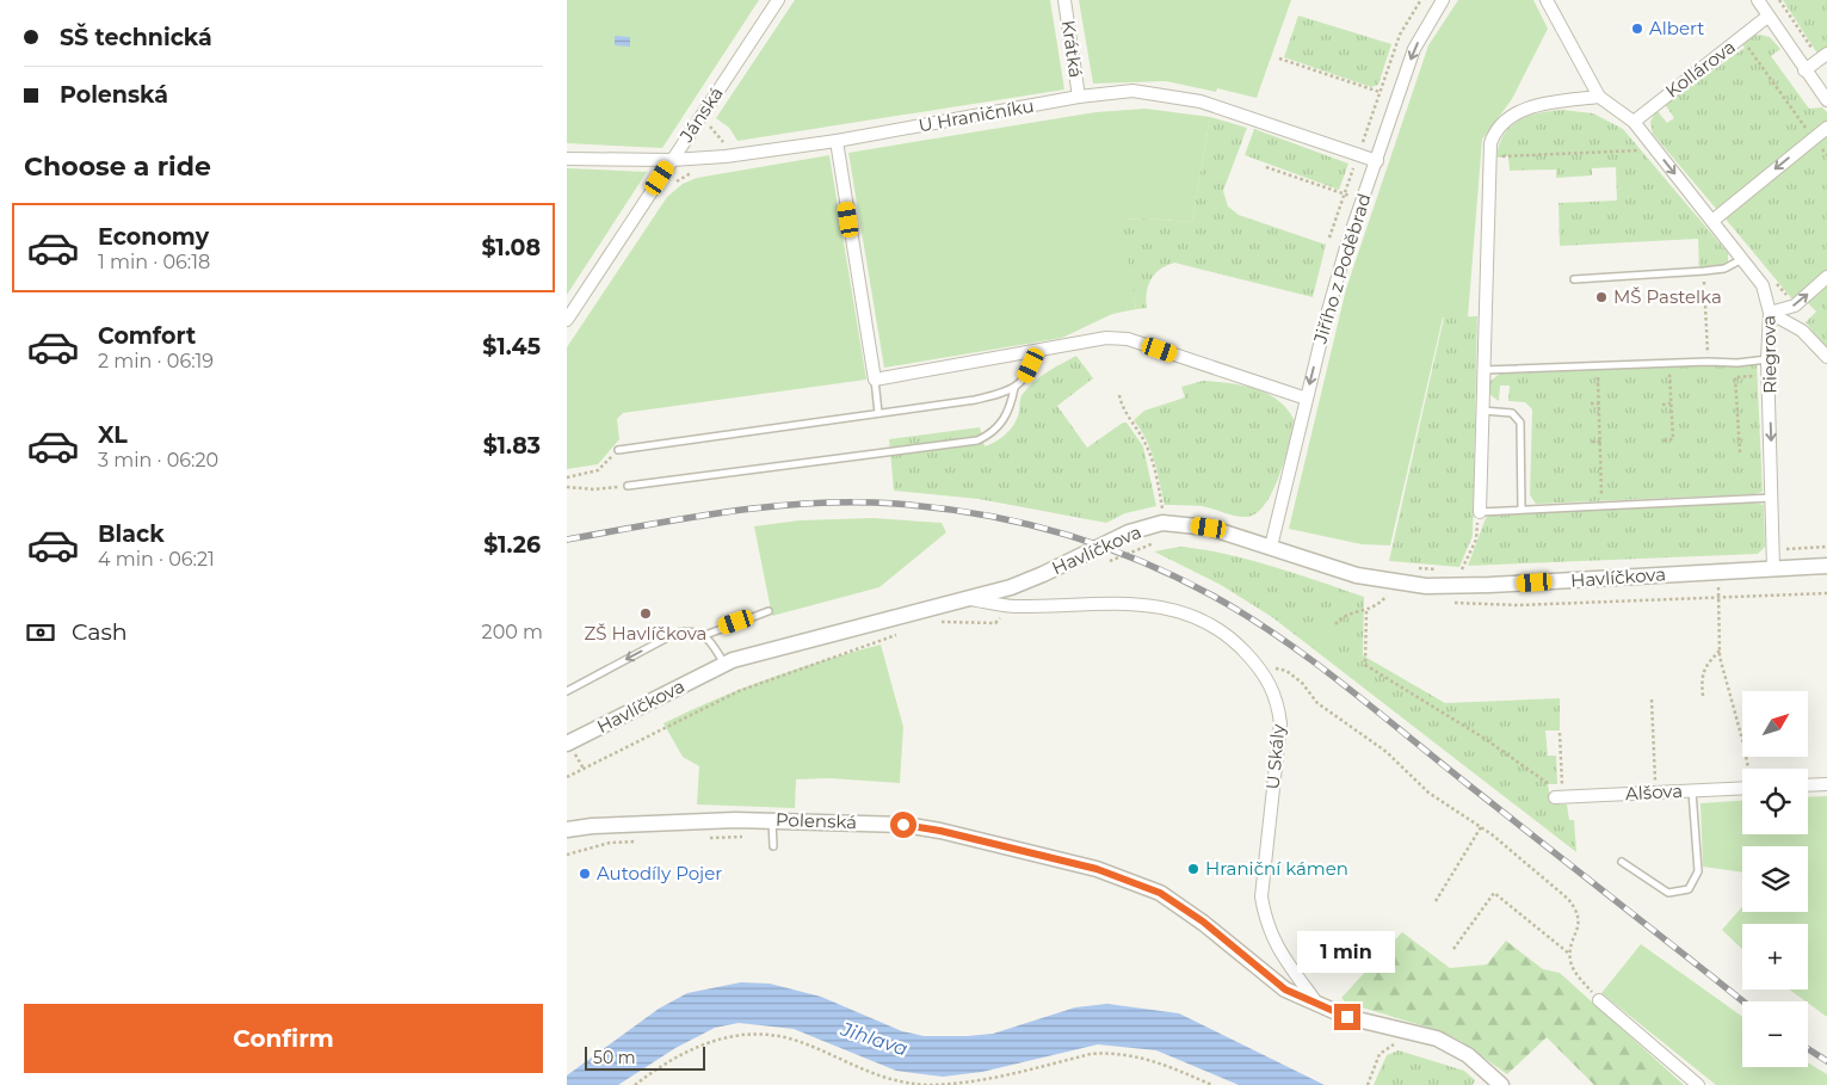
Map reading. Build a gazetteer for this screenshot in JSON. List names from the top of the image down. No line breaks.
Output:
{"streets":{"street":["Krátká","Kollárova","Jánská","U Hraničníku","Jiřího z Poděbrad","Riegrova","Havlíčkova","U Skály","Alšova","Polenská"]},"crossings":[["Krátká","U Hraničníku"],["Kollárova","Riegrova"],["Jánská","U Hraničníku"],["U Hraničníku","Jiřího z Poděbrad"],["Jiřího z Poděbrad","Havlíčkova"],["Riegrova","Havlíčkova"],["Havlíčkova","U Skály"],["U Skály","Polenská"]],"one_way":["Jiřího z Poděbrad"],"water":["Jihlava"],"places":["Albert","MŠ Pastelka","ZŠ Havlíčkova","Hraniční kámen","Autodíly Pojer"],"scale_bar":"50 m","north":"top right","page":{"banner":["SŠ technická","Polenská"],"heading":"Choose a ride","list":[{"name":"Economy","note":"1 min · 06:18","value":"$1.08"},{"name":"Comfort","note":"2 min · 06:19","value":"$1.45"},{"name":"XL","note":"3 min · 06:20","value":"$1.83"},{"name":"Black","note":"4 min · 06:21","value":"$1.26"}],"pay":["Cash","200 m"],"map_buttons":["+","−"],"bubble":"1 min","buttons":"Confirm","scale":"50 m"}}
